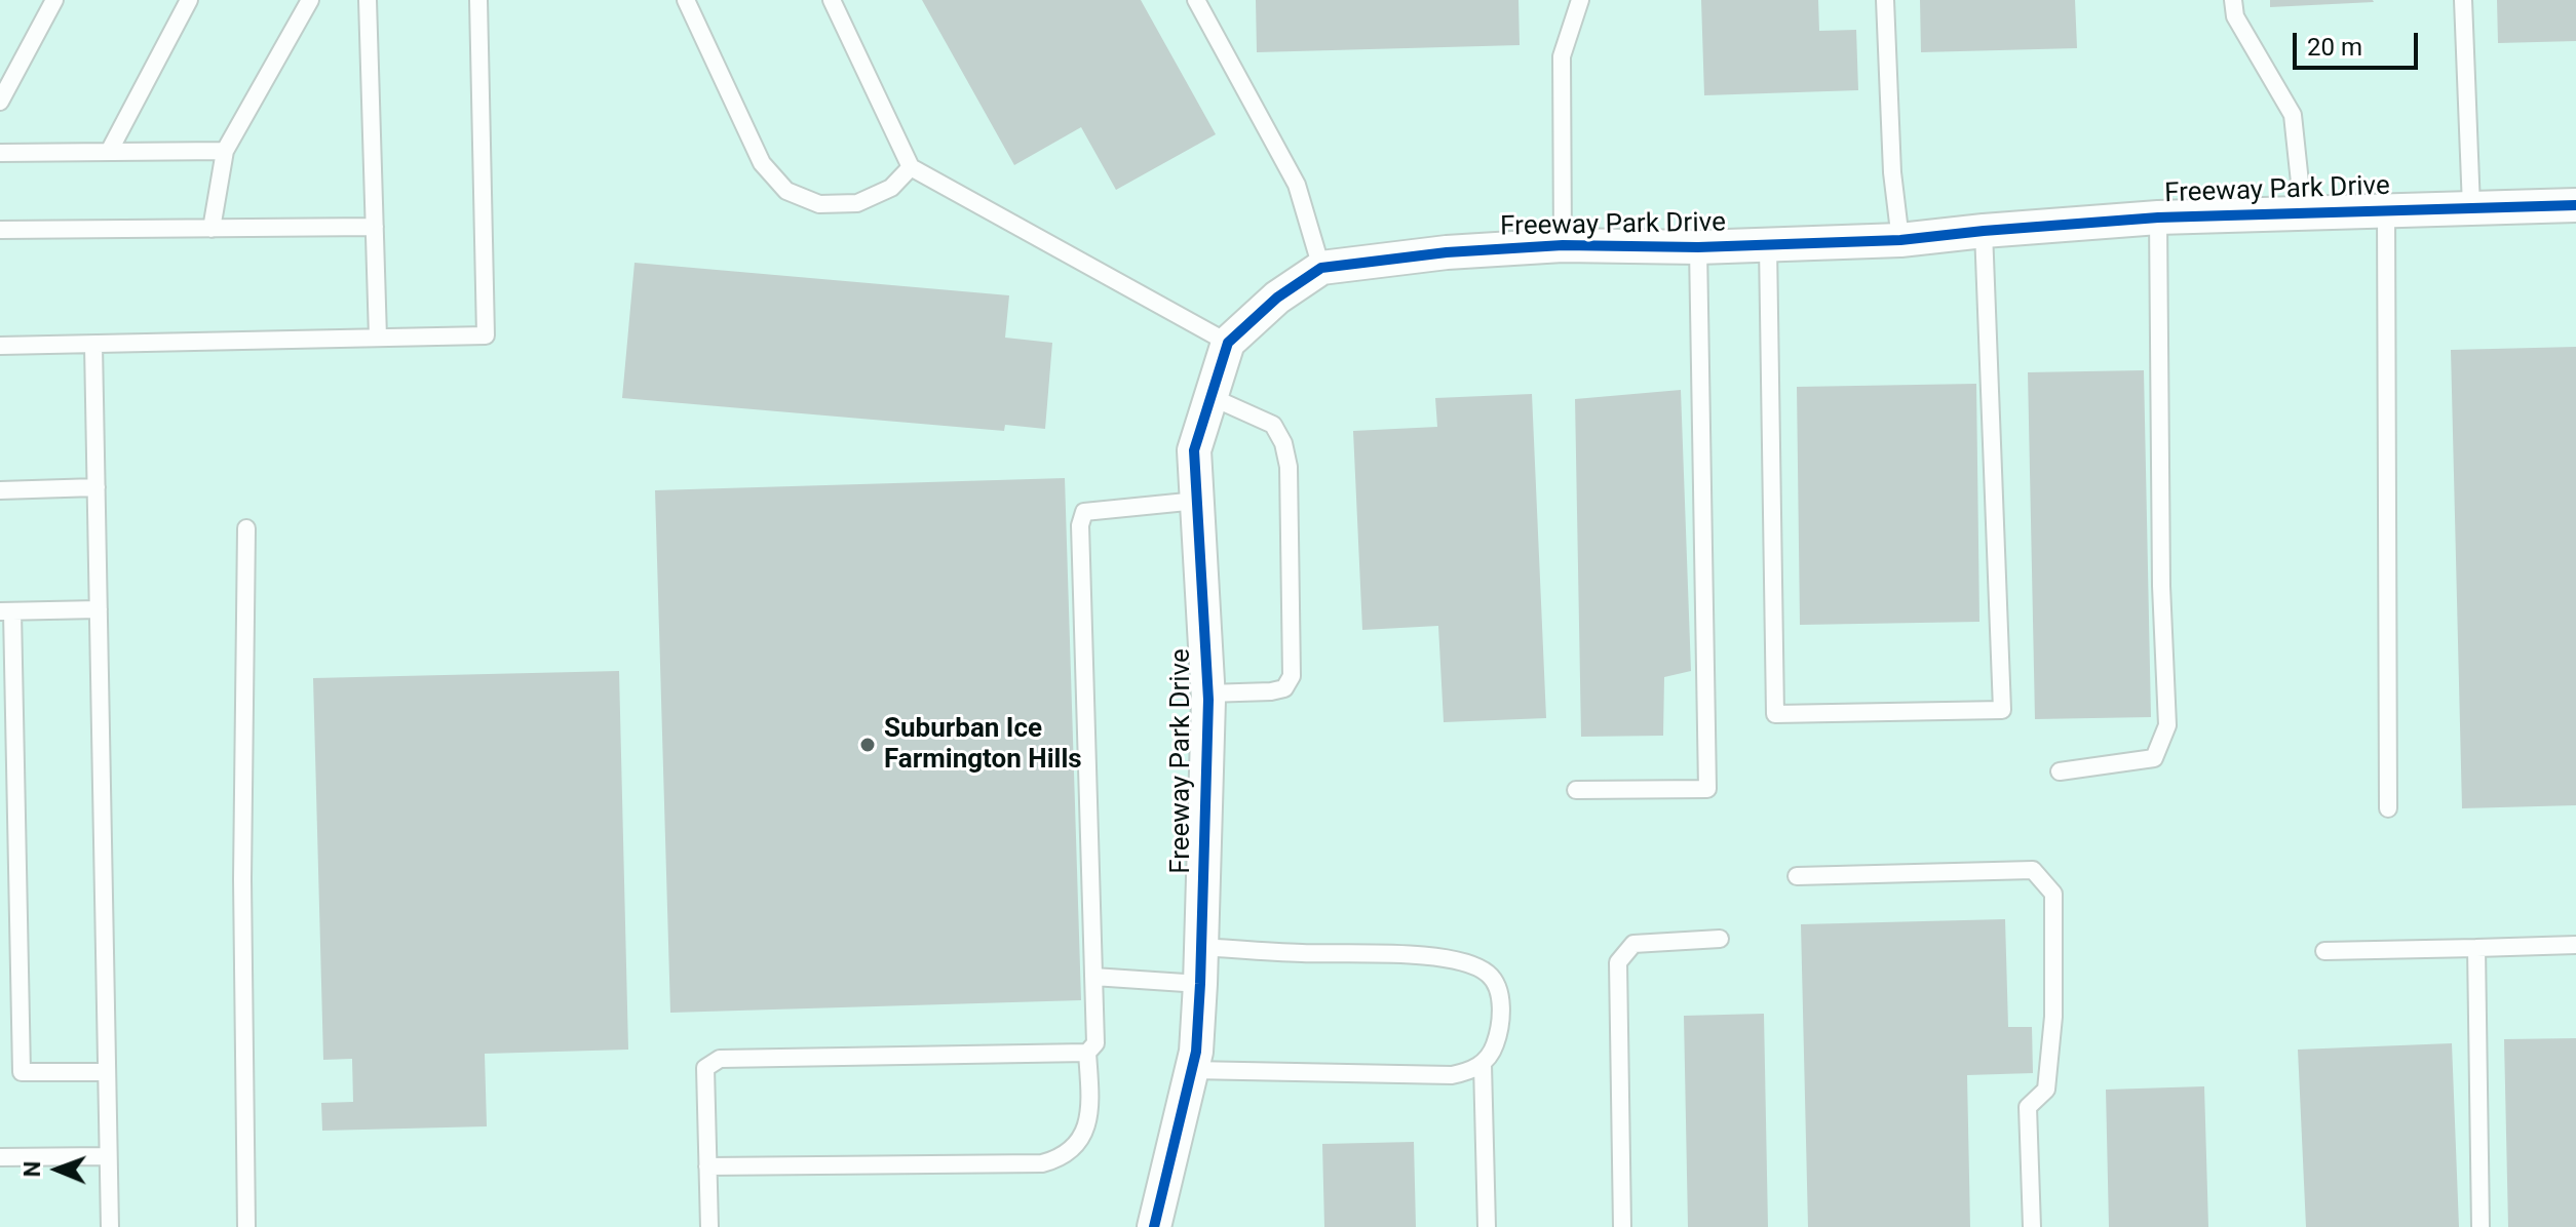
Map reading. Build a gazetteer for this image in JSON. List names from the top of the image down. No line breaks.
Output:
{"streets":{"street":["Freeway Park Drive"]},"places":["Suburban Ice Farmington Hills"],"scale_bar":"20 m","north":"left"}
